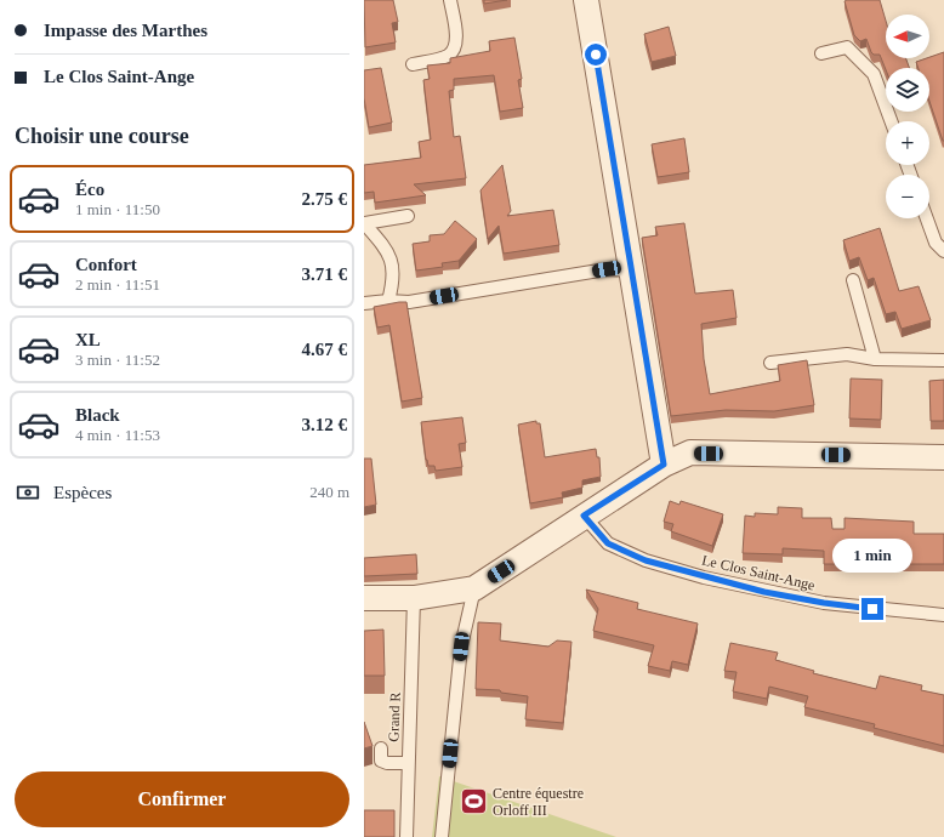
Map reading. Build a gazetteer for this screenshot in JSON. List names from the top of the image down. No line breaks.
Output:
{"streets":{"lane":["Le Clos Saint-Ange","Grand R"]},"places":{"sports":["Centre équestre Orloff III"]},"north":"left","page":{"banner":["Impasse des Marthes","Le Clos Saint-Ange"],"map_buttons":["+","−"],"heading":"Choisir une course","list":[{"name":"Éco","note":"1 min · 11:50","value":"2.75 €"},{"name":"Confort","note":"2 min · 11:51","value":"3.71 €"},{"name":"XL","note":"3 min · 11:52","value":"4.67 €"},{"name":"Black","note":"4 min · 11:53","value":"3.12 €"}],"pay":["Espèces","240 m"],"bubble":"1 min","buttons":"Confirmer"}}
